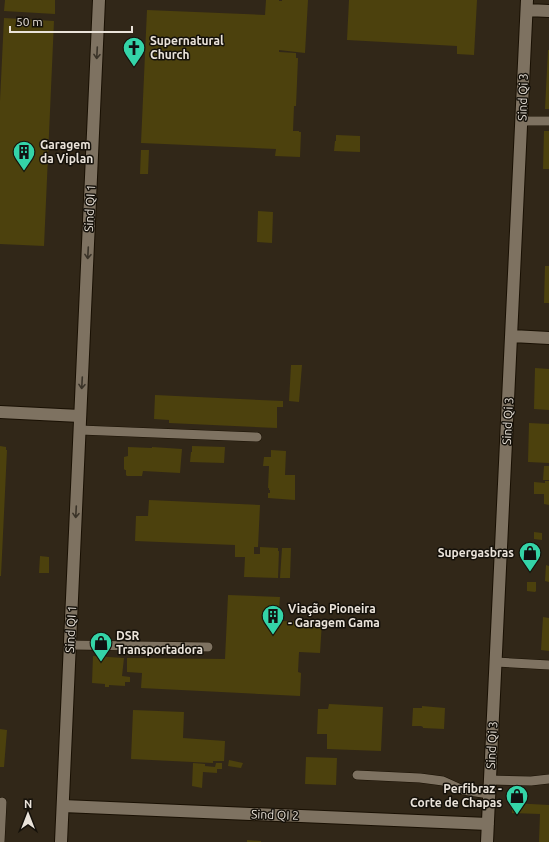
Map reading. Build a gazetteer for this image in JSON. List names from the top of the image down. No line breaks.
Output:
{"streets":{"street":["Sind Qi 3","Sind QI 1","Sind QI 2"]},"crossings":[["Sind Qi 3","Sind QI 2"],["Sind QI 1","Sind QI 2"]],"one_way":["Sind QI 1"],"places":{"church":["Supernatural Church"],"building":["Garagem da Viplan","Viação Pioneira - Garagem Gama"],"shop":["Supergasbras","DSR Transportadora","Perfibraz - Corte de Chapas"]},"scale_bar":"50 m","north":"top"}
